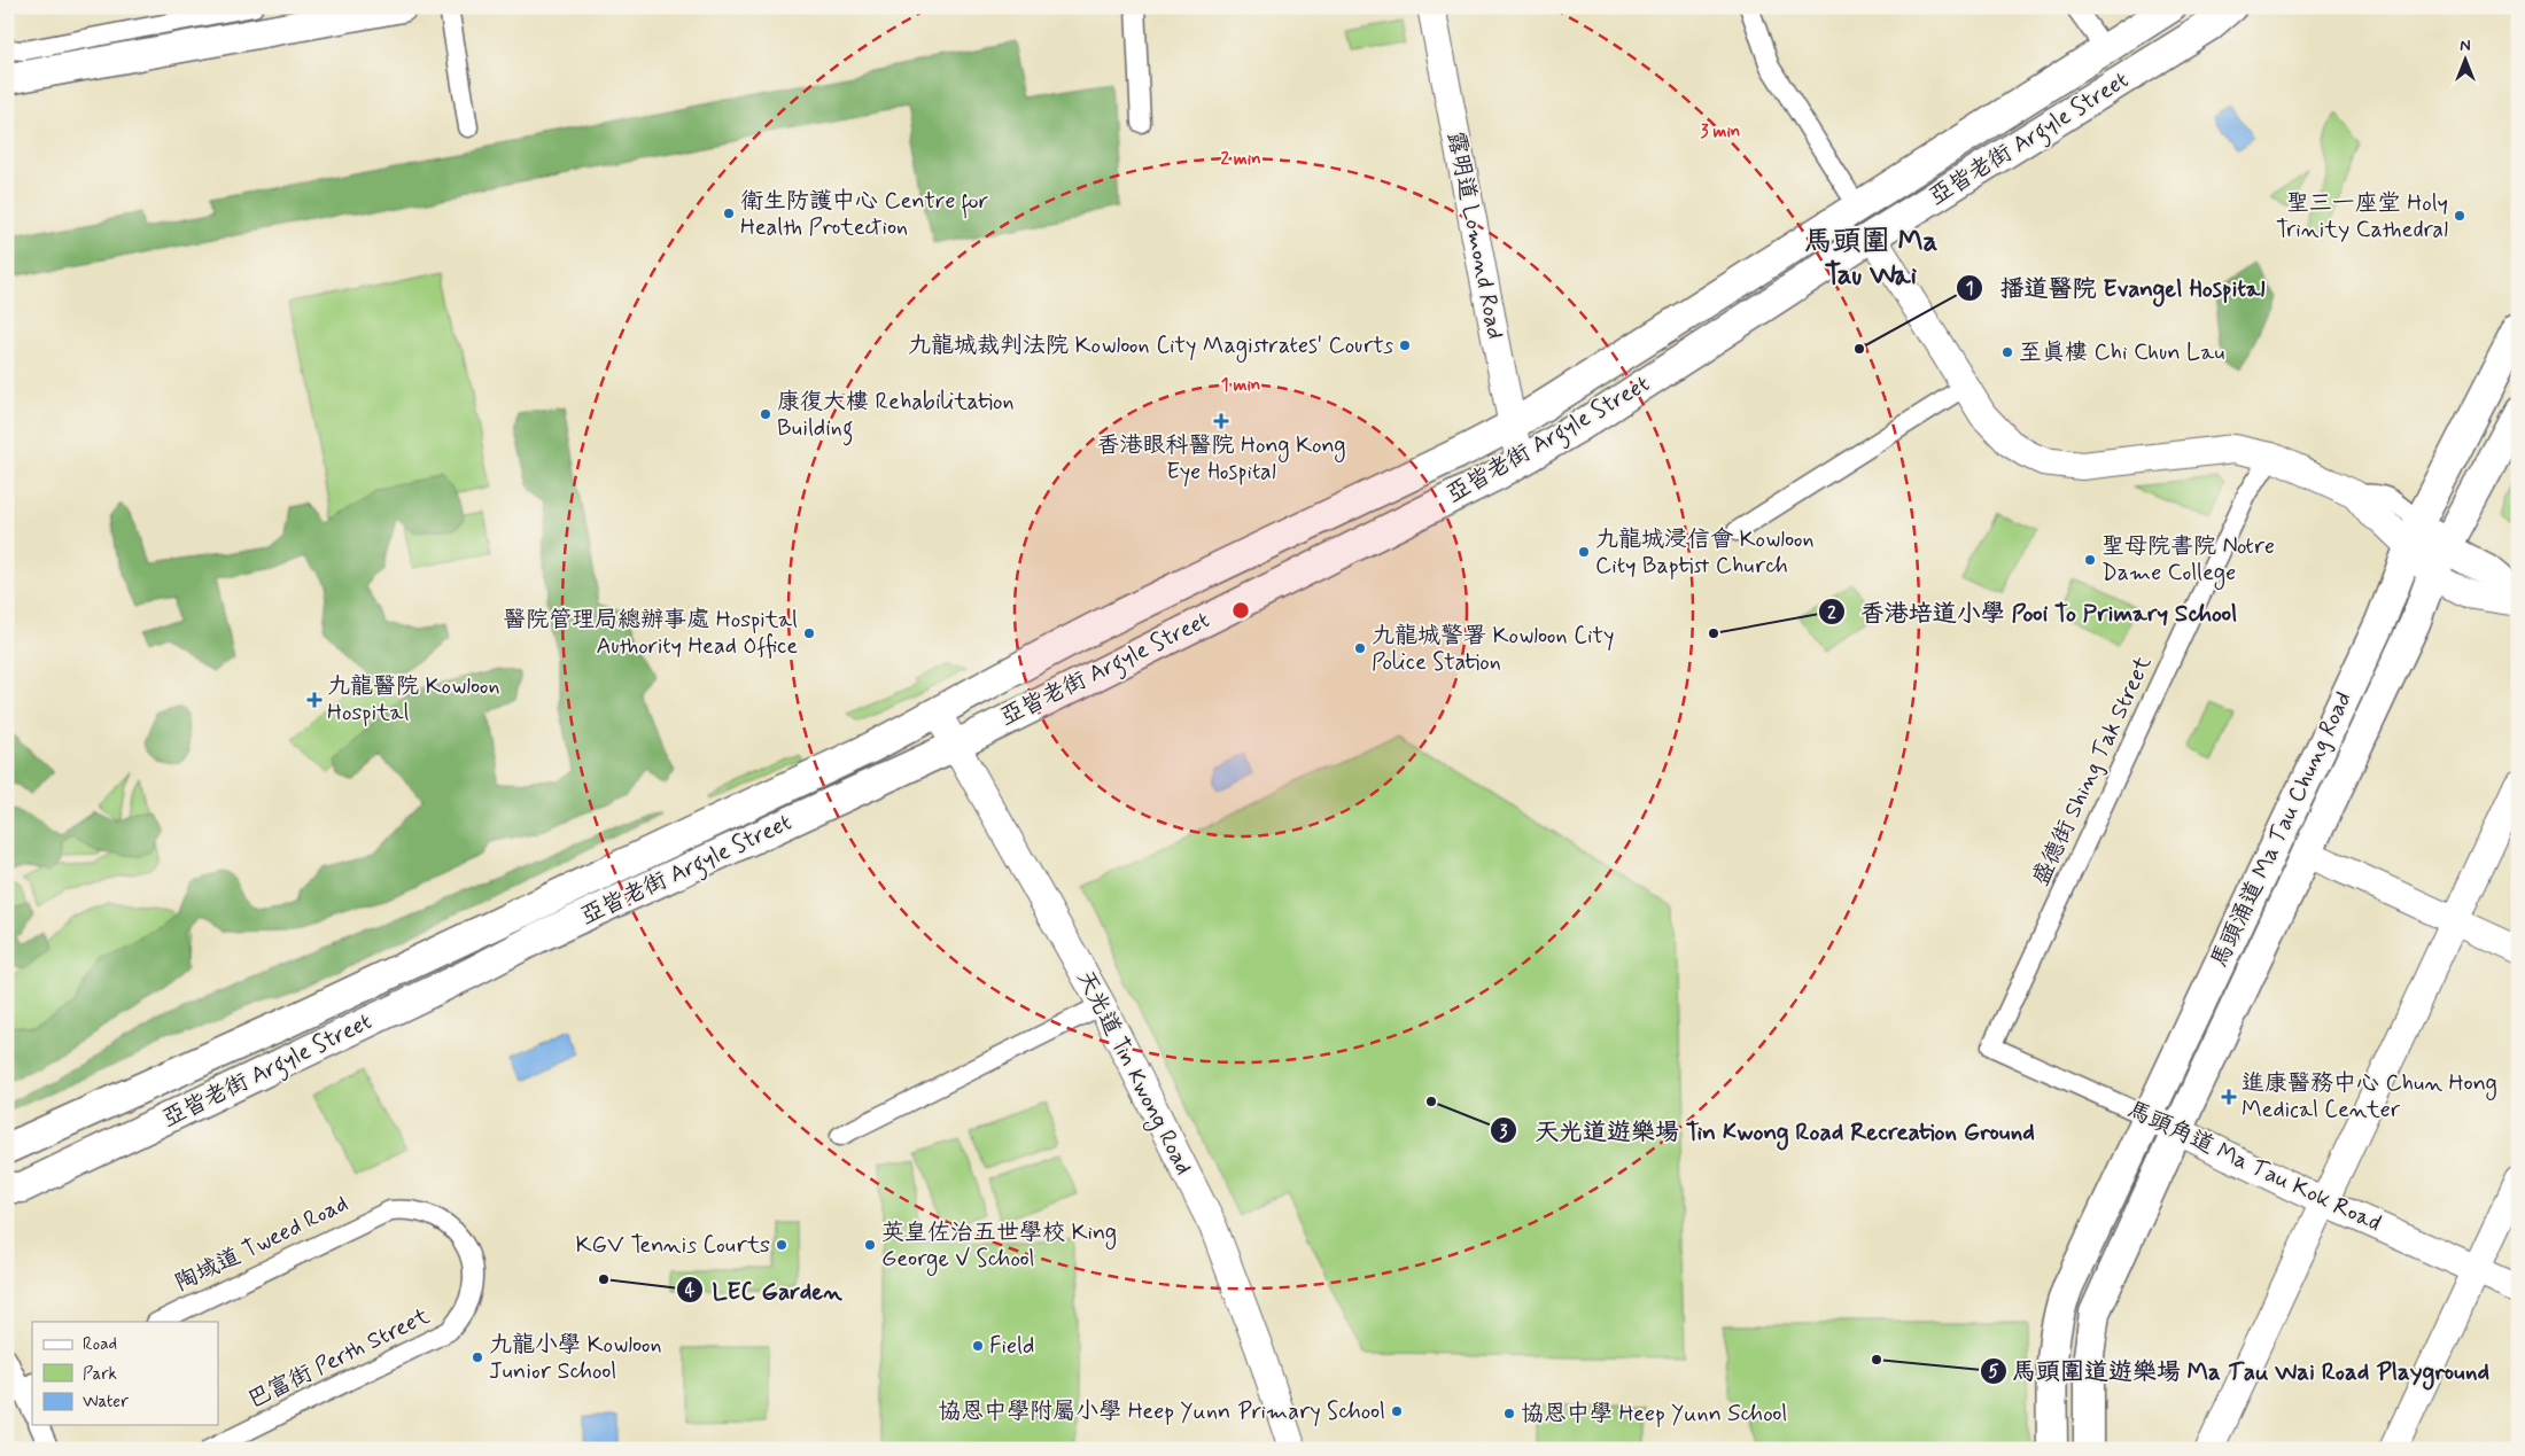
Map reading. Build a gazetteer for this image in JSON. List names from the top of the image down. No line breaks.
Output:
{"streets":{"main road":["亞皆老街 Argyle Street","馬頭涌道 Ma Tau Chung Road"],"street":["露明道 Lomond Road","盛德街 Shing Tak Street","天光道 Tin Kwong Road","馬頭角道 Ma Tau Kok Road","陶域道 Tweed Road","巴富街 Perth Street"]},"crossings":[["亞皆老街 Argyle Street","露明道 Lomond Road"],["亞皆老街 Argyle Street","天光道 Tin Kwong Road"],["盛德街 Shing Tak Street","馬頭角道 Ma Tau Kok Road"],["馬頭涌道 Ma Tau Chung Road","馬頭角道 Ma Tau Kok Road"],["陶域道 Tweed Road","巴富街 Perth Street"]],"districts":["馬頭圍 Ma Tau Wai"],"places":{"other":["衛生防護中心 Centre for Health Protection","聖三一座堂 Holy Trinity Cathedral","九龍城裁判法院 Kowloon City Magistrates' Courts","播道醫院 Evangel Hospital","至真樓 Chi Chun Lau","康復大樓 Rehabilitation Building","九龍城浸信會 Kowloon City Baptist Church","聖母院書院 Notre Dame College","醫院管理局總辦事處 Hospital Authority Head Office","香港培道小學 Pooi To Primary School","九龍城警署 Kowloon City Police Station","天光道遊樂場 Tin Kwong Road Recreation Ground","KGV Tennis Courts","英皇佐治五世學校 King George V School","LEC Garden","Field","九龍小學 Kowloon Junior School","馬頭圍道遊樂場 Ma Tau Wai Road Playground","協恩中學附屬小學 Heep Yunn Primary School","協恩中學 Heep Yunn School"],"health":["香港眼科醫院 Hong Kong Eye Hospital","九龍醫院 Kowloon Hospital","進康醫務中心 Chun Hong Medical Center"]},"legend":["Road","Park","Water"],"north":"top","rings":["3 min","2 min","1 min"]}
